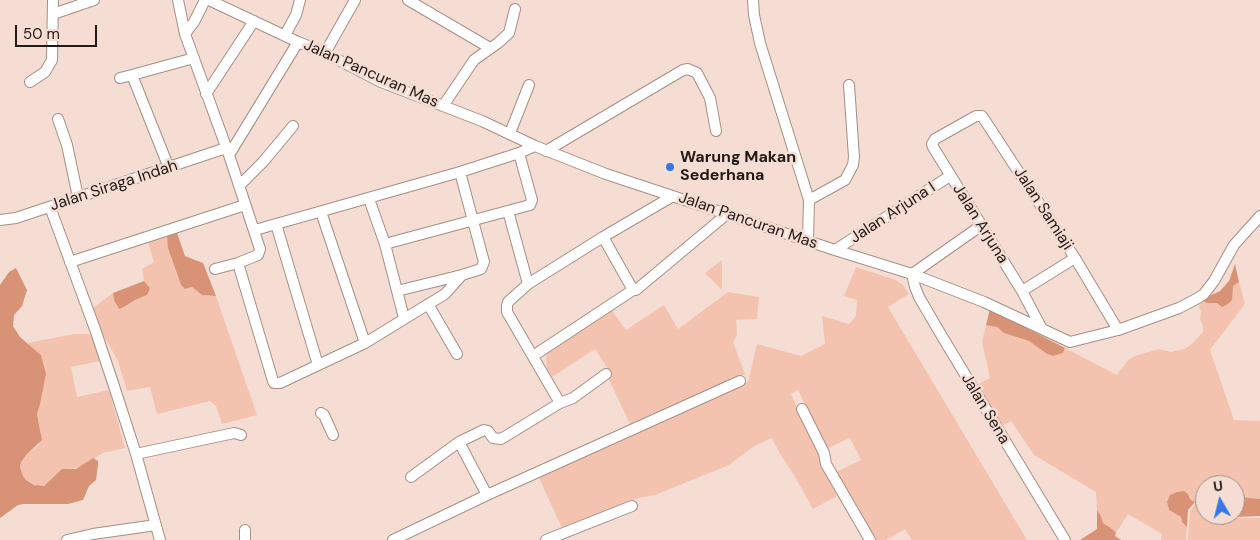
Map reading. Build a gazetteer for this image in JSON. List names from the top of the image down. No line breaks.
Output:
{"streets":{"street":["Jalan Pancuran Mas","Jalan Siraga Indah","Jalan Samiaji","Jalan Arjuna I","Jalan Arjuna","Jalan Sena"]},"crossings":[["Jalan Pancuran Mas","Jalan Samiaji"],["Jalan Pancuran Mas","Jalan Arjuna I"],["Jalan Pancuran Mas","Jalan Arjuna"],["Jalan Pancuran Mas","Jalan Sena"],["Jalan Samiaji","Jalan Arjuna"],["Jalan Arjuna I","Jalan Arjuna"]],"places":["Warung Makan Sederhana"],"scale_bar":"50 m","north":"top"}
